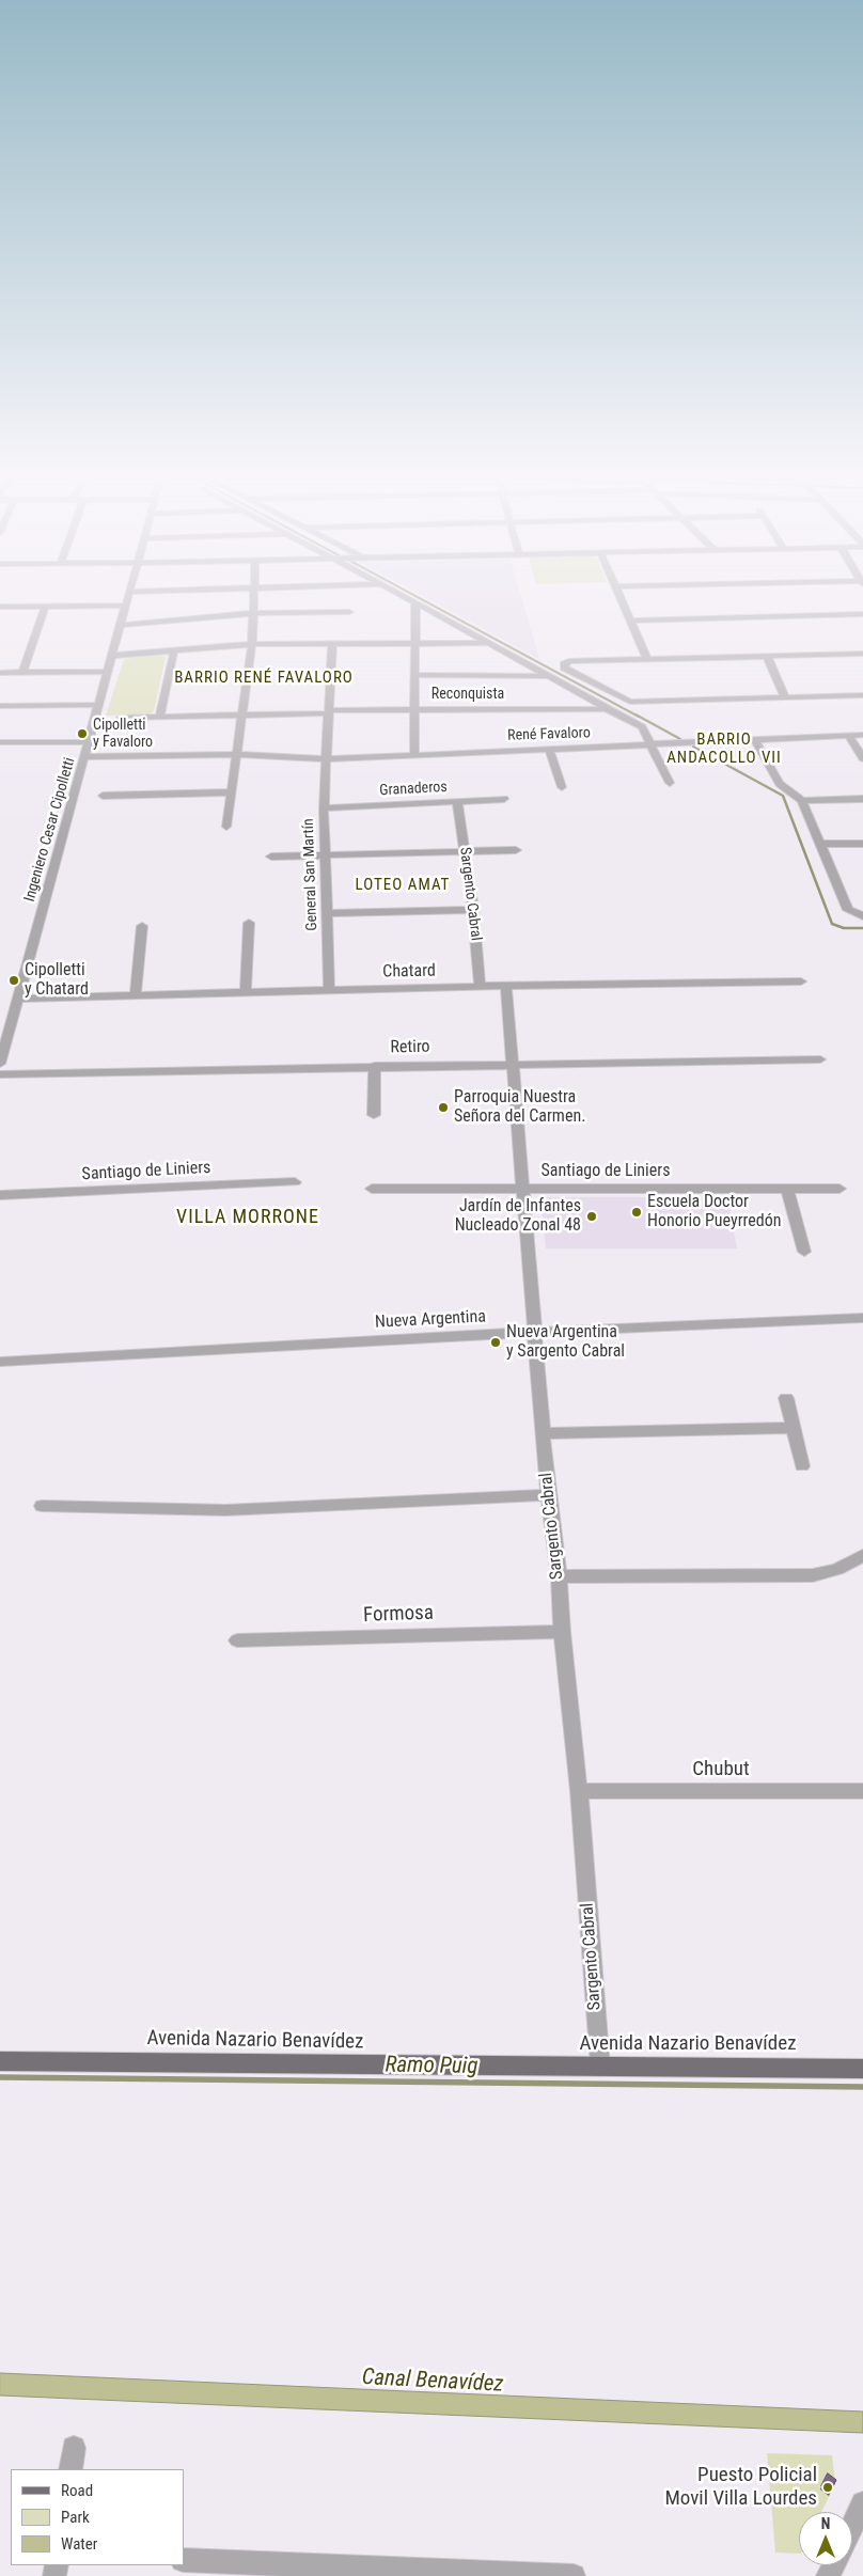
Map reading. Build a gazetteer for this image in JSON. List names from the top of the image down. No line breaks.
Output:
{"streets":{"main road":["Avenida Nazario Benavídez"],"street":["Reconquista","René Favaloro","Granaderos","Ingeniero Cesar Cipolletti","General San Martín","Sargento Cabral","Chatard","Retiro","Santiago de Liniers","Nueva Argentina","Formosa","Chubut"]},"crossings":[["Reconquista","General San Martín"],["René Favaloro","Ingeniero Cesar Cipolletti"],["René Favaloro","General San Martín"],["Granaderos","General San Martín"],["Granaderos","Sargento Cabral"],["Ingeniero Cesar Cipolletti","Chatard"],["General San Martín","Chatard"],["Sargento Cabral","Chatard"],["Sargento Cabral","Retiro"],["Sargento Cabral","Santiago de Liniers"],["Sargento Cabral","Nueva Argentina"],["Sargento Cabral","Formosa"],["Sargento Cabral","Chubut"],["Sargento Cabral","Avenida Nazario Benavídez"]],"districts":["BARRIO RENÉ FAVALORO","BARRIO ANDACOLLO VII","LOTEO AMAT","VILLA MORRONE"],"water":["Ramo Puig","Canal Benavídez"],"places":["Cipolletti y Favaloro","Cipolletti y Chatard","Parroquia Nuestra Señora del Carmen.","Escuela Doctor Honorio Pueyrredón","Jardín de Infantes Nucleado Zonal 48","Nueva Argentina y Sargento Cabral","Puesto Policial Movil Villa Lourdes"],"legend":["Road","Park","Water"],"north":"top"}
